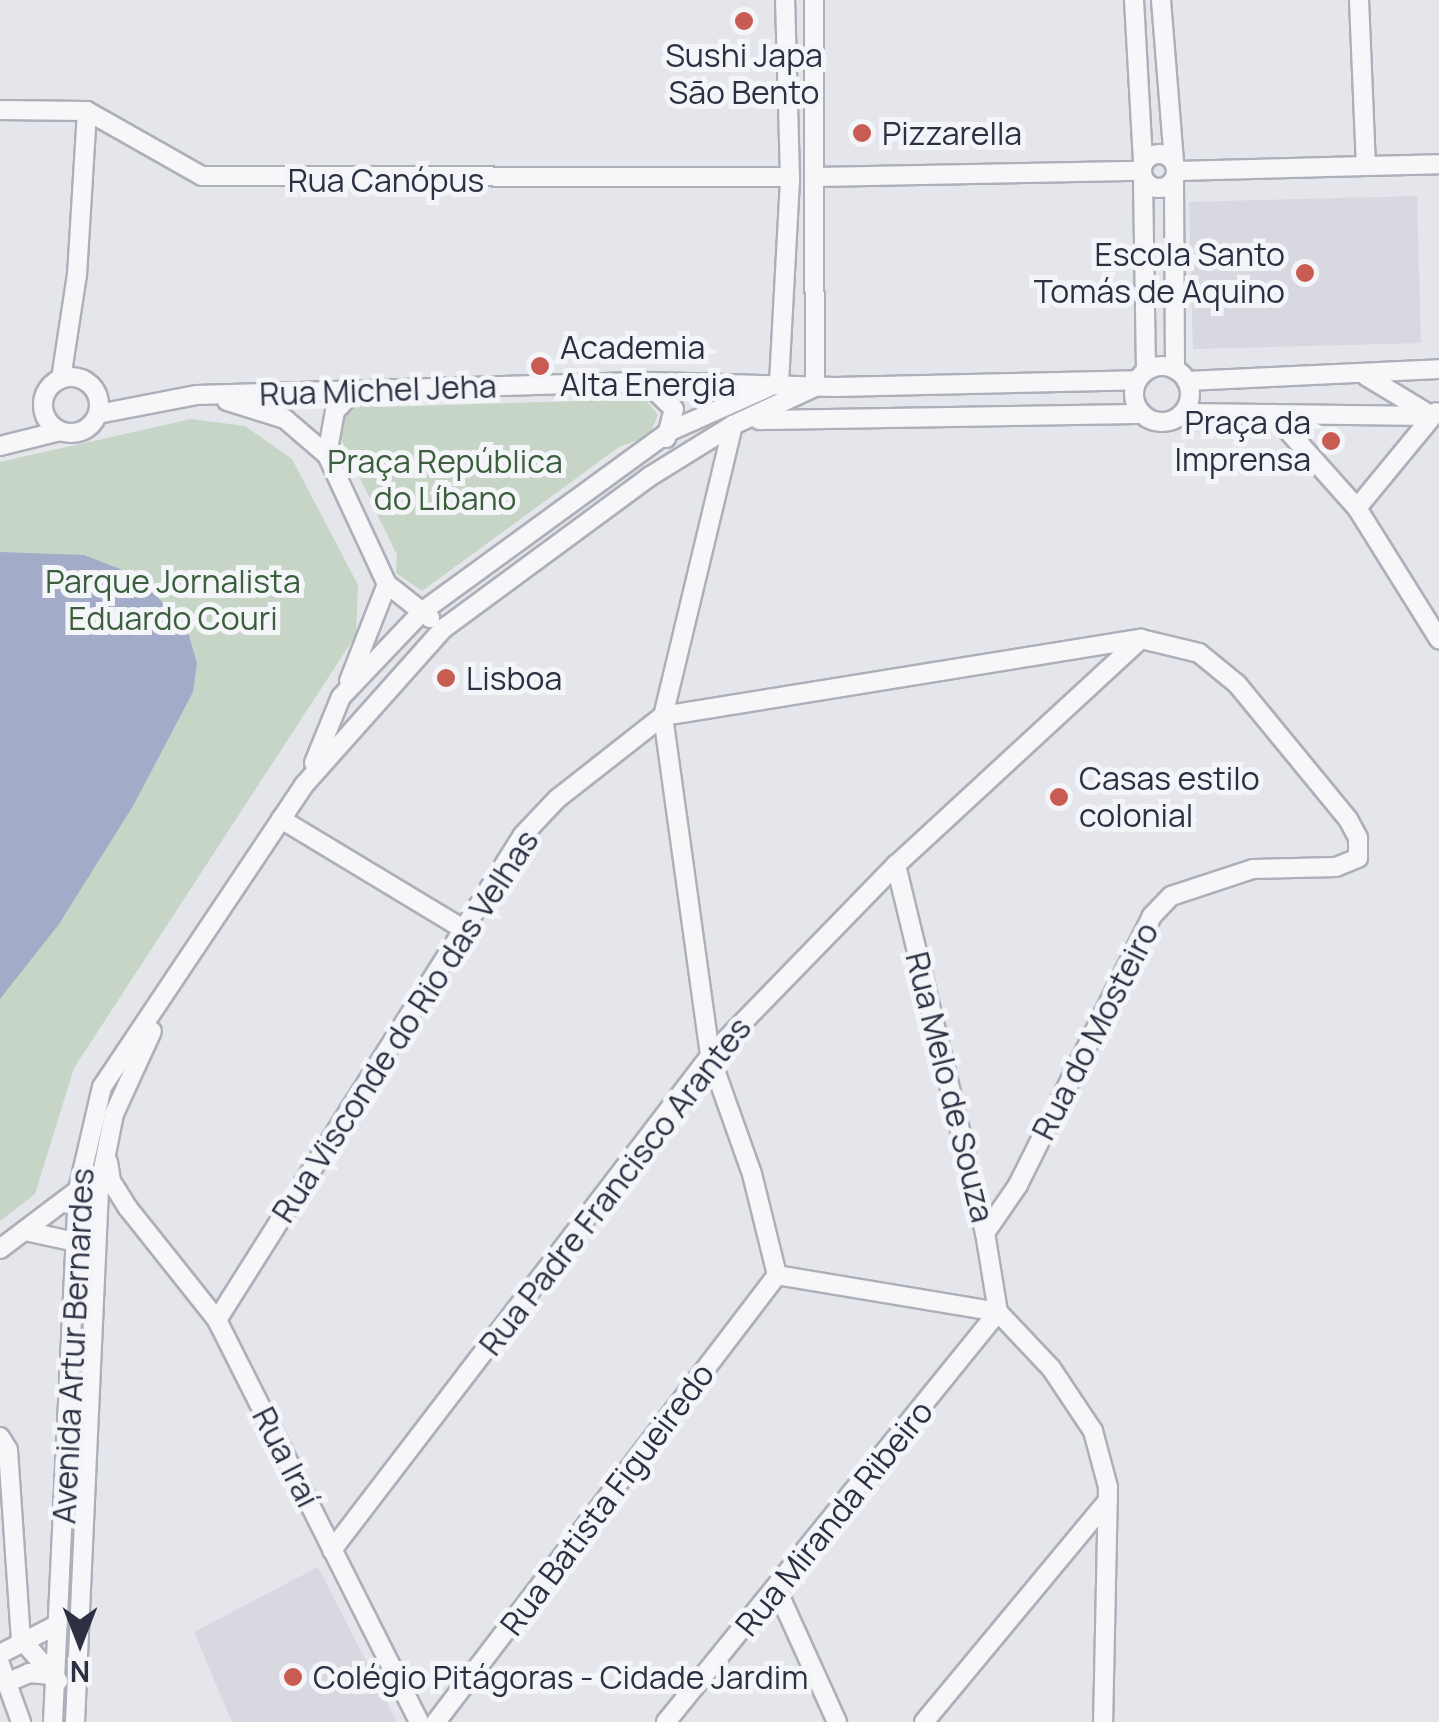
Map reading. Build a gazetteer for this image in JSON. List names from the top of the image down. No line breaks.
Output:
{"streets":{"street":["Rua Canópus","Rua Michel Jeha","Rua Visconde do Rio das Velhas","Rua do Mosteiro","Rua Melo de Souza","Rua Padre Francisco Arantes","Avenida Artur Bernardes","Rua Iraí","Rua Batista Figueiredo","Rua Miranda Ribeiro"]},"crossings":[["Rua Michel Jeha","Avenida Artur Bernardes"],["Rua Visconde do Rio das Velhas","Rua Iraí"],["Rua do Mosteiro","Rua Melo de Souza"],["Rua do Mosteiro","Rua Padre Francisco Arantes"],["Rua Melo de Souza","Rua Padre Francisco Arantes"],["Rua Melo de Souza","Rua Miranda Ribeiro"],["Rua Padre Francisco Arantes","Rua Iraí"],["Avenida Artur Bernardes","Rua Iraí"]],"parks":["Praça República do Líbano","Parque Jornalista Eduardo Couri"],"places":["Sushi Japa São Bento","Pizzarella","Escola Santo Tomás de Aquino","Academia Alta Energia","Praça da Imprensa","Lisboa","Casas estilo colonial","Colégio Pitágoras - Cidade Jardim"],"north":"bottom"}
